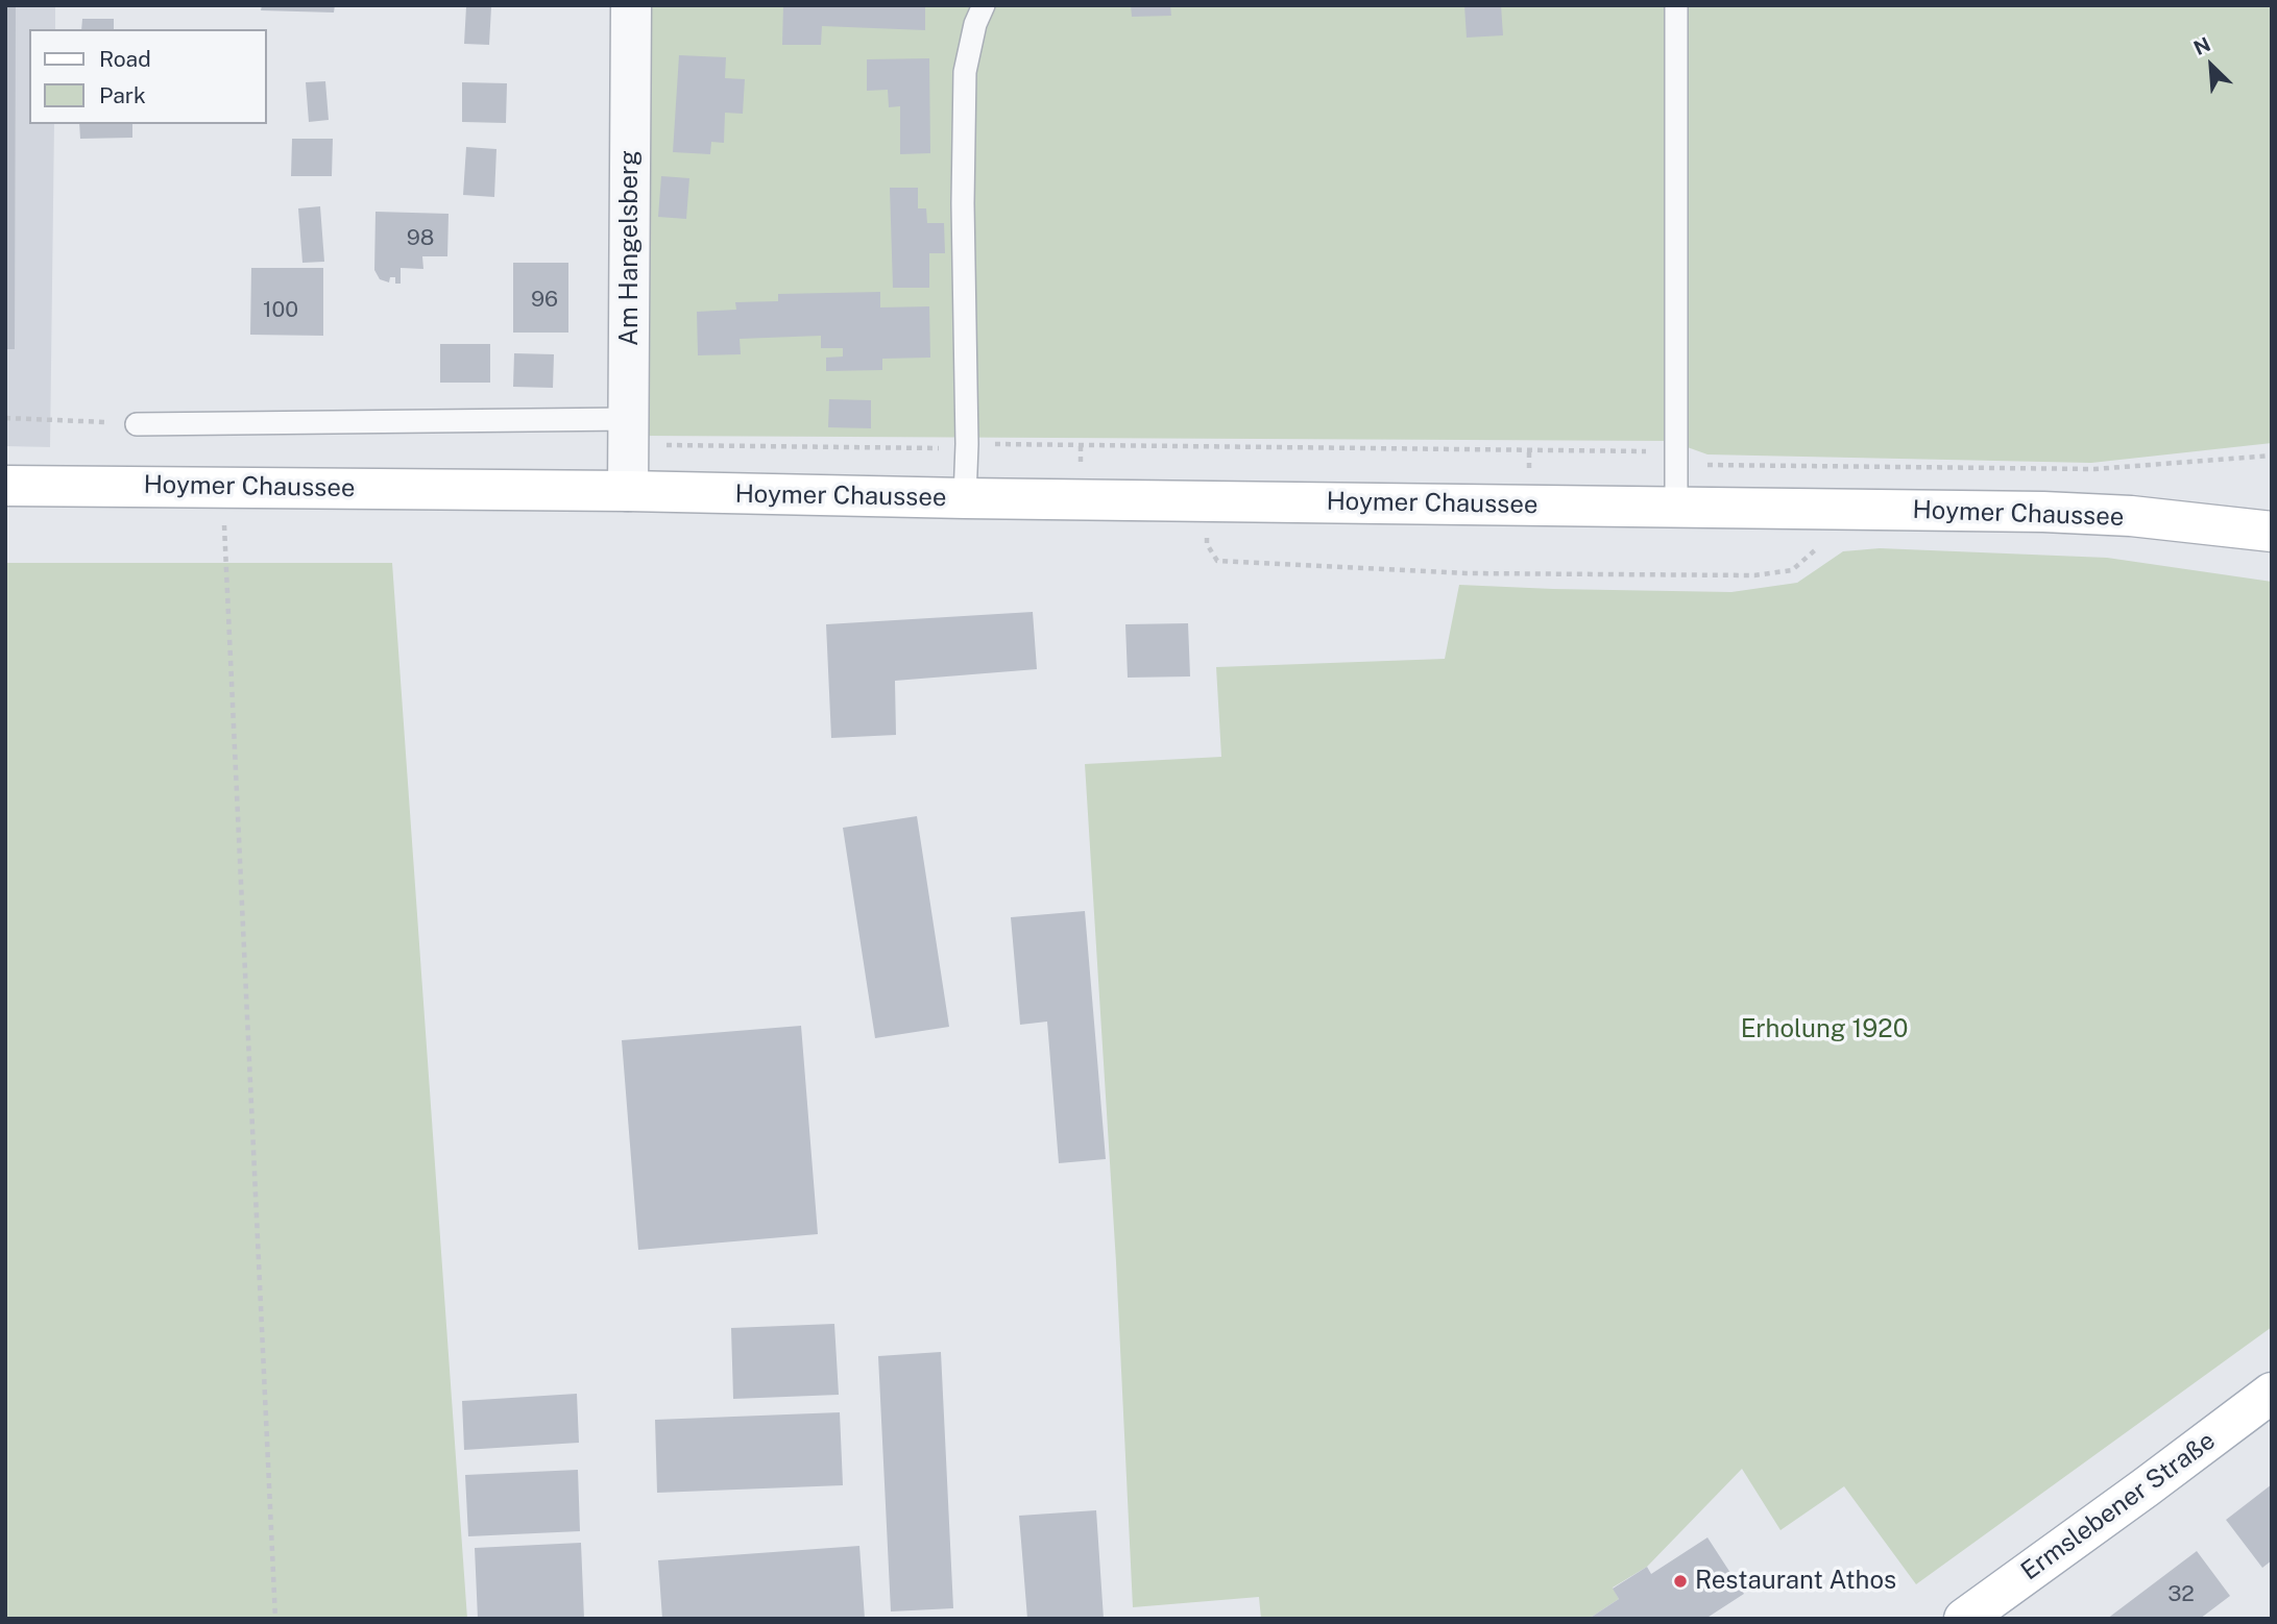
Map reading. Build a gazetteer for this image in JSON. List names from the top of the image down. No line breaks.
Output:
{"streets":{"main road":["Hoymer Chaussee","Ermslebener Straße"],"street":["Am Hangelsberg"]},"crossings":[["Am Hangelsberg","Hoymer Chaussee"]],"parks":["Erholung 1920"],"places":["Restaurant Athos"],"house_numbers":["98","96","100","32"],"legend":["Road","Park"],"north":"top left"}
